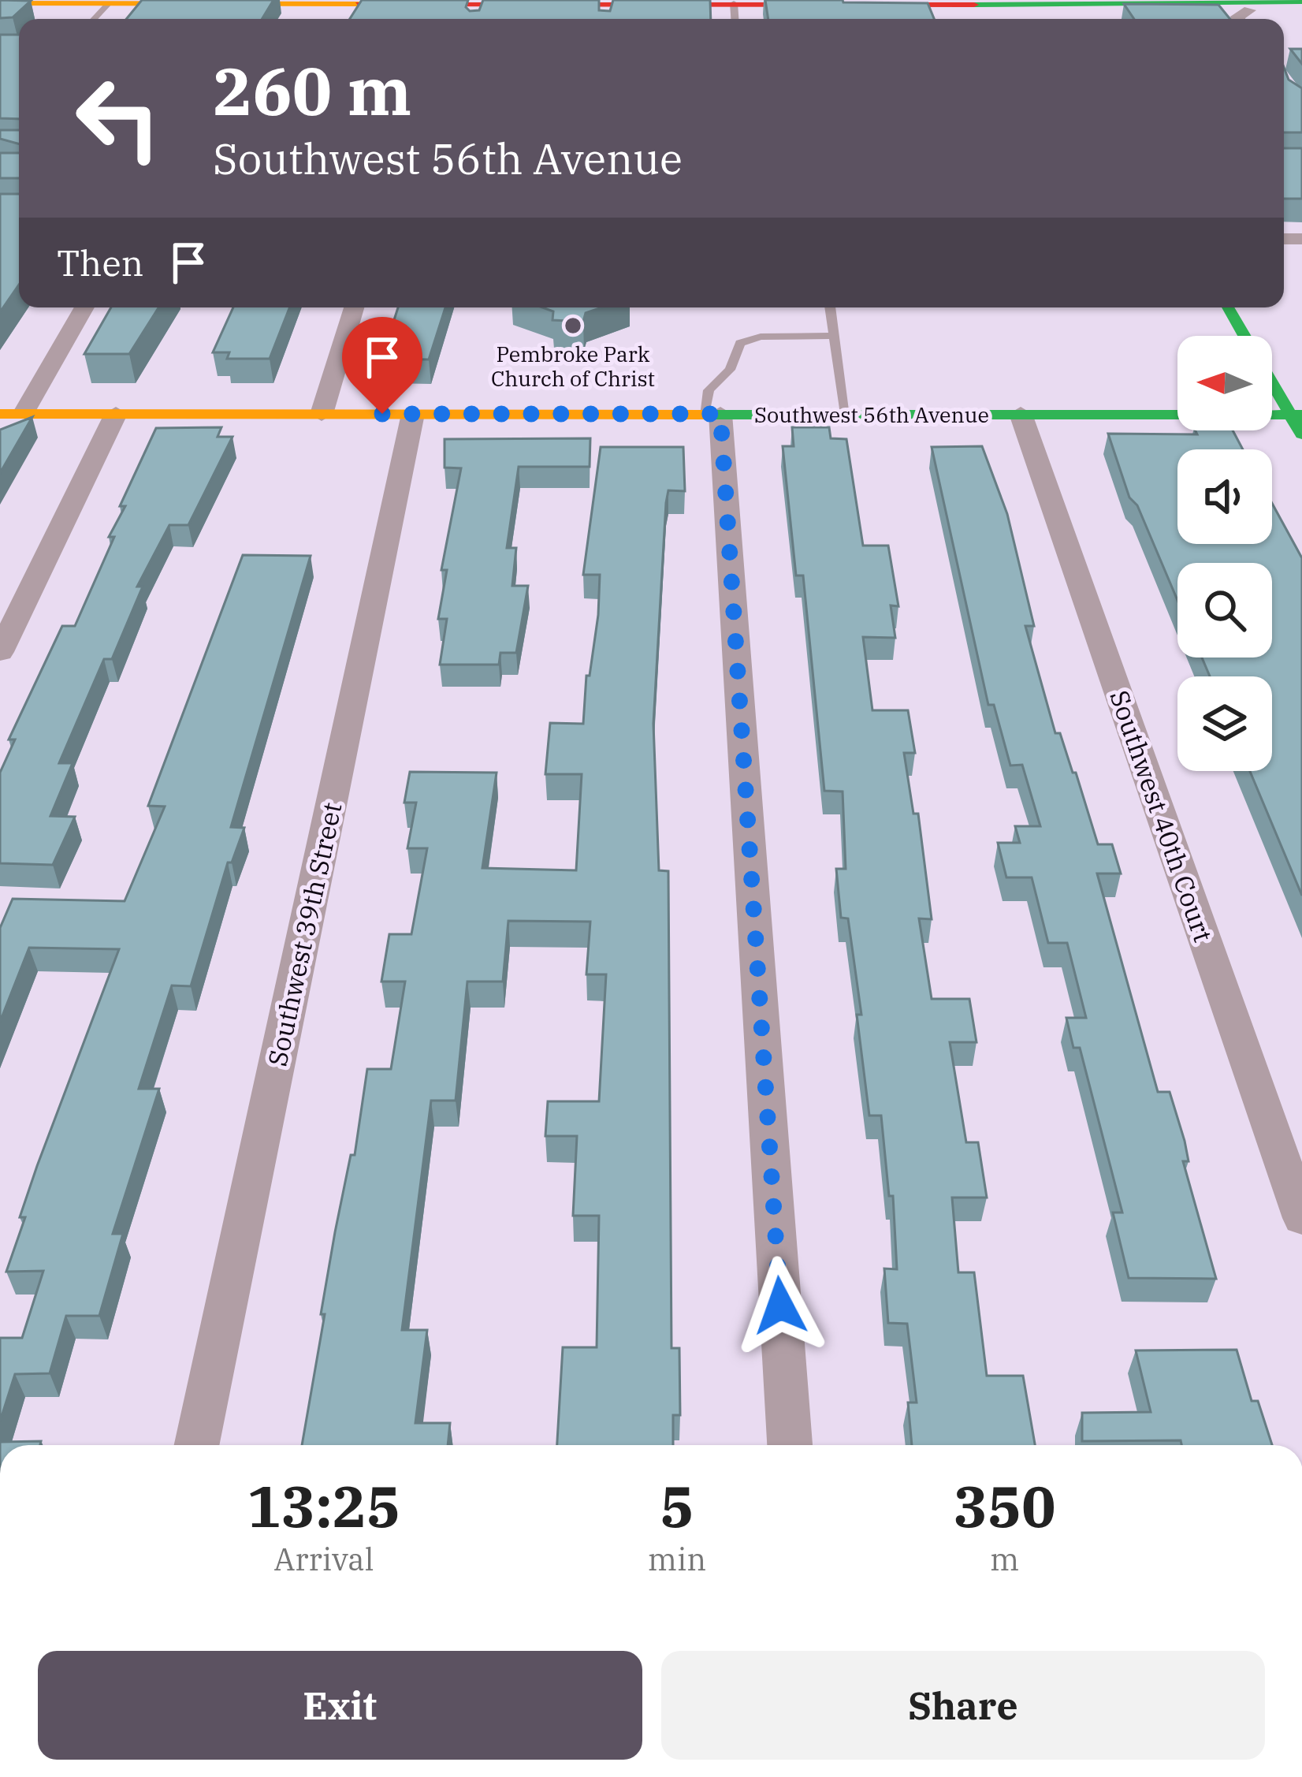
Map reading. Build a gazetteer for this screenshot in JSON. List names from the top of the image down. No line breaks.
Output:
{"streets":{"street":["Southwest 56th Avenue","Southwest 40th Court","Southwest 39th Street"]},"crossings":[["Southwest 56th Avenue","Southwest 40th Court"],["Southwest 56th Avenue","Southwest 39th Street"]],"places":["Pembroke Park Church of Christ"],"north":"left","page":{"turn":["260 m","Southwest 56th Avenue"],"then":"Then","eta":["13:25","Arrival","5","min","350","m"],"buttons":["Exit","Share"]}}
